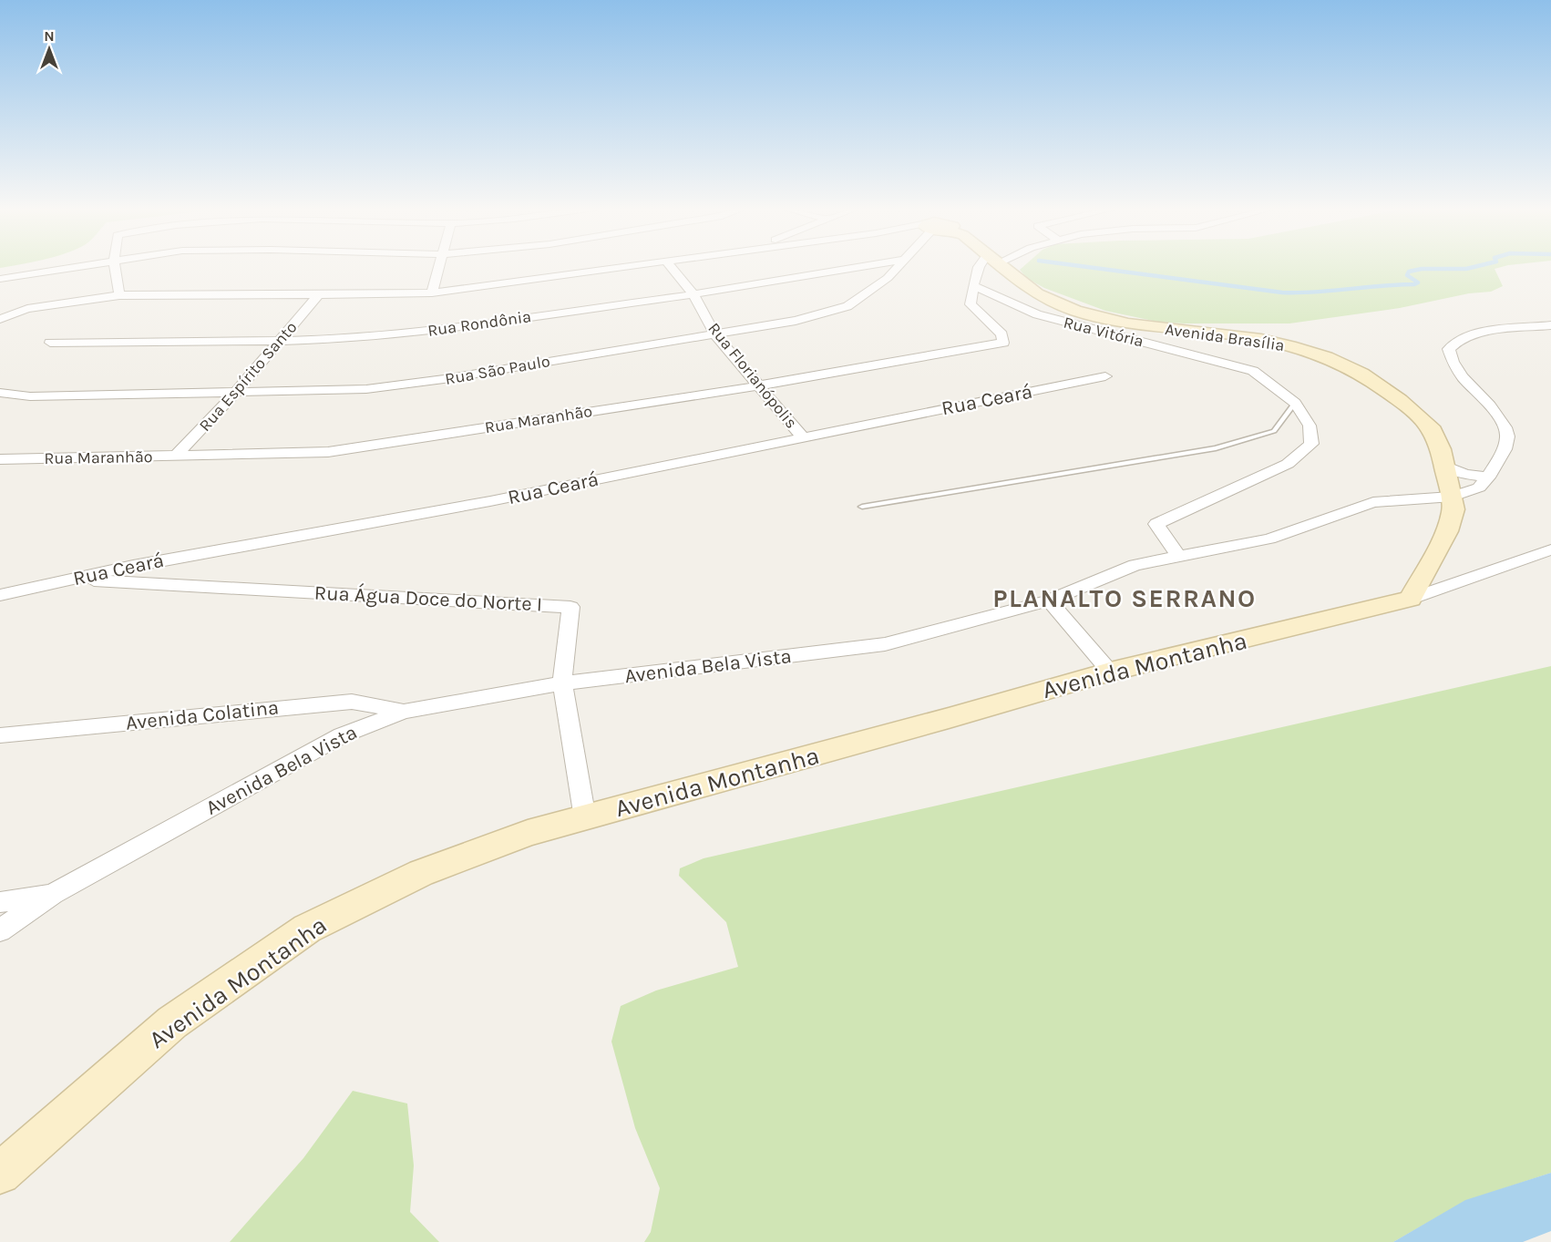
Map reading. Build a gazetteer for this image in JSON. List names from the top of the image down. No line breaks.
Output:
{"streets":{"street":["Rua Rondônia","Rua Vitória","Avenida Brasília","Rua São Paulo","Rua Florianópolis","Rua Espírito Santo","Rua Ceará","Rua Maranhão","Rua Água Doce do Norte I","Avenida Montanha","Avenida Bela Vista","Avenida Colatina"]},"crossings":[["Rua Rondônia","Rua Florianópolis"],["Rua Rondônia","Rua Espírito Santo"],["Rua Vitória","Rua Maranhão"],["Rua Vitória","Avenida Bela Vista"],["Avenida Brasília","Avenida Bela Vista"],["Rua São Paulo","Rua Florianópolis"],["Rua São Paulo","Rua Espírito Santo"],["Rua Florianópolis","Rua Ceará"],["Rua Florianópolis","Rua Maranhão"],["Rua Espírito Santo","Rua Maranhão"],["Rua Ceará","Rua Água Doce do Norte I"],["Rua Água Doce do Norte I","Avenida Montanha"],["Rua Água Doce do Norte I","Avenida Bela Vista"],["Avenida Bela Vista","Avenida Colatina"]],"districts":["PLANALTO SERRANO"],"north":"top"}
